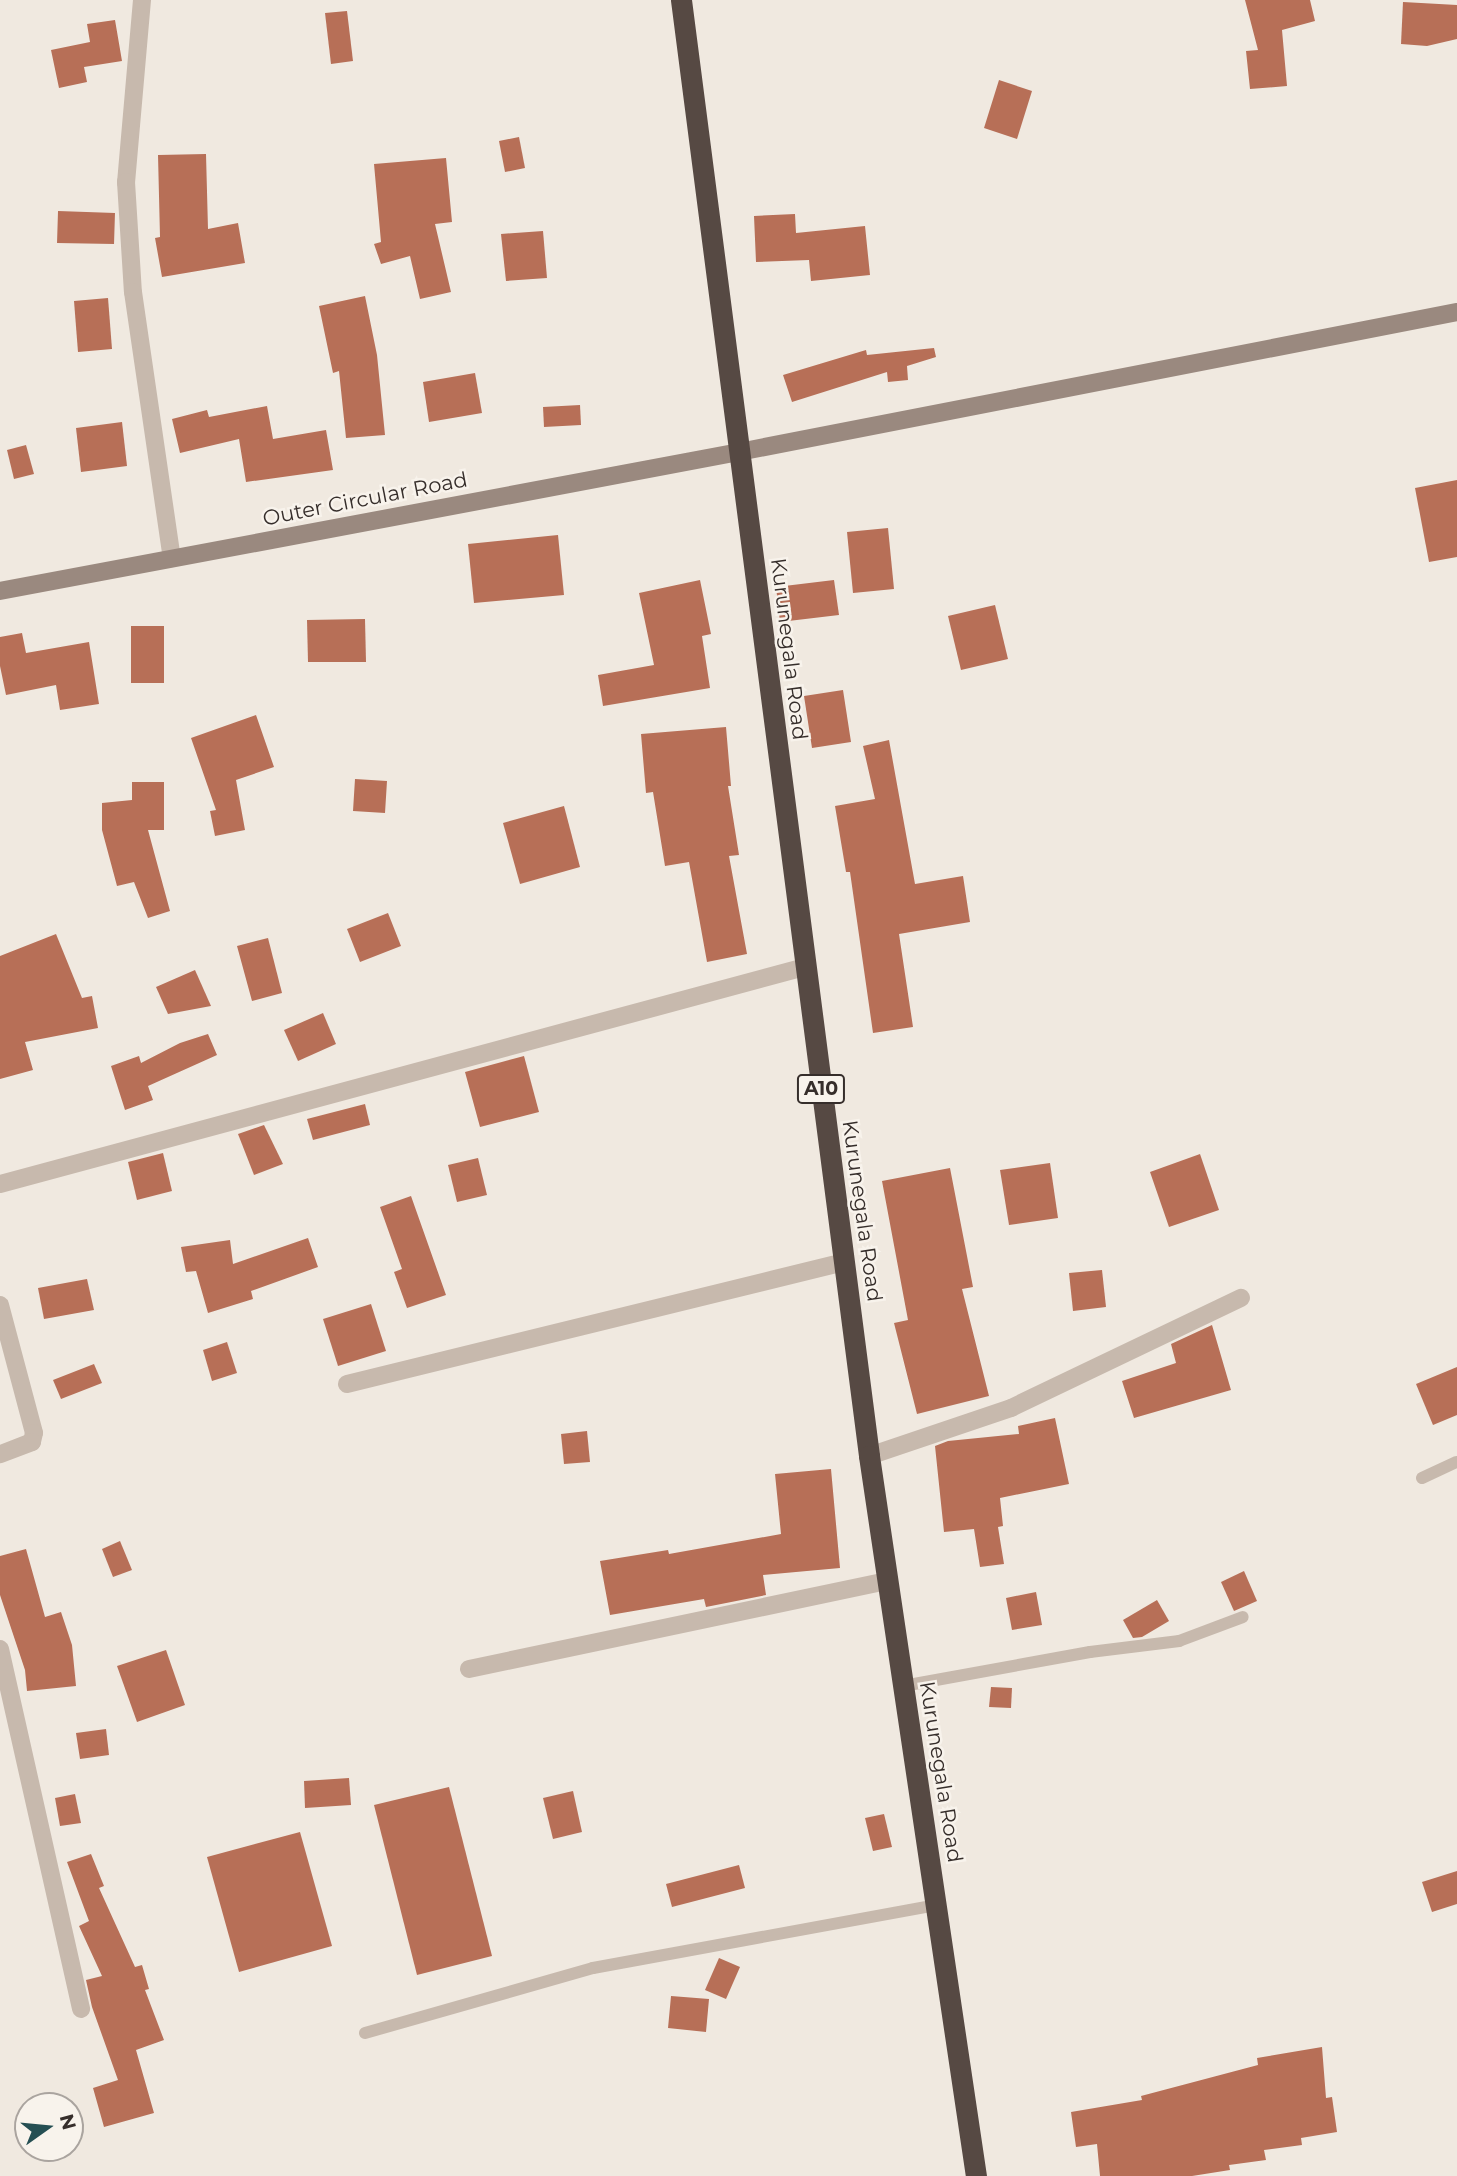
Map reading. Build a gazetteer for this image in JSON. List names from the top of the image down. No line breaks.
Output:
{"streets":{"highway":["Kurunegala Road","A10"],"street":["Outer Circular Road"]},"crossings":[["Outer Circular Road","Kurunegala Road"]],"north":"right"}
